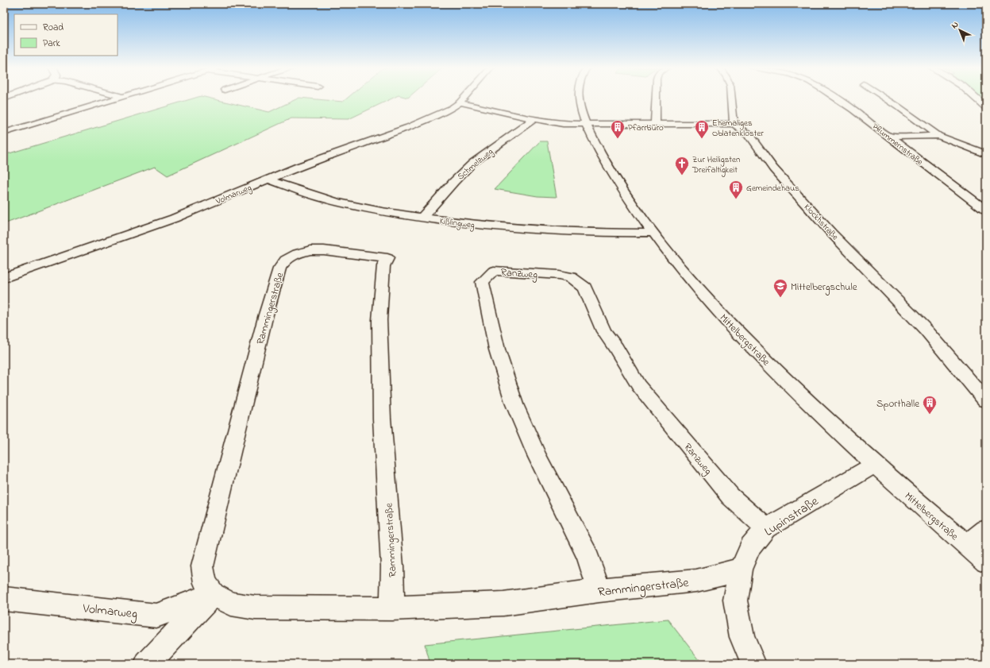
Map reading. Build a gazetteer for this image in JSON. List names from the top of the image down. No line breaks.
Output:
{"streets":{"street":["Pflummernstraße","Schmelzweg","Volmarweg","Klockhstraße","Kißlingweg","Ranzweg","Rammingerstraße","Mittelbergstraße","Lupinstraße"]},"crossings":[["Schmelzweg","Kißlingweg"],["Volmarweg","Kißlingweg"],["Volmarweg","Rammingerstraße"],["Kißlingweg","Mittelbergstraße"],["Ranzweg","Rammingerstraße"],["Ranzweg","Lupinstraße"],["Rammingerstraße","Lupinstraße"],["Mittelbergstraße","Lupinstraße"]],"places":{"building":["Pfarrbüro","Ehemaliges Oblatenkloster","Gemeindehaus","Sporthalle"],"church":["Zur Heiligsten Dreifaltigkeit"],"school or university":["Mittelbergschule"]},"legend":["Road","Park"],"north":"top left"}
